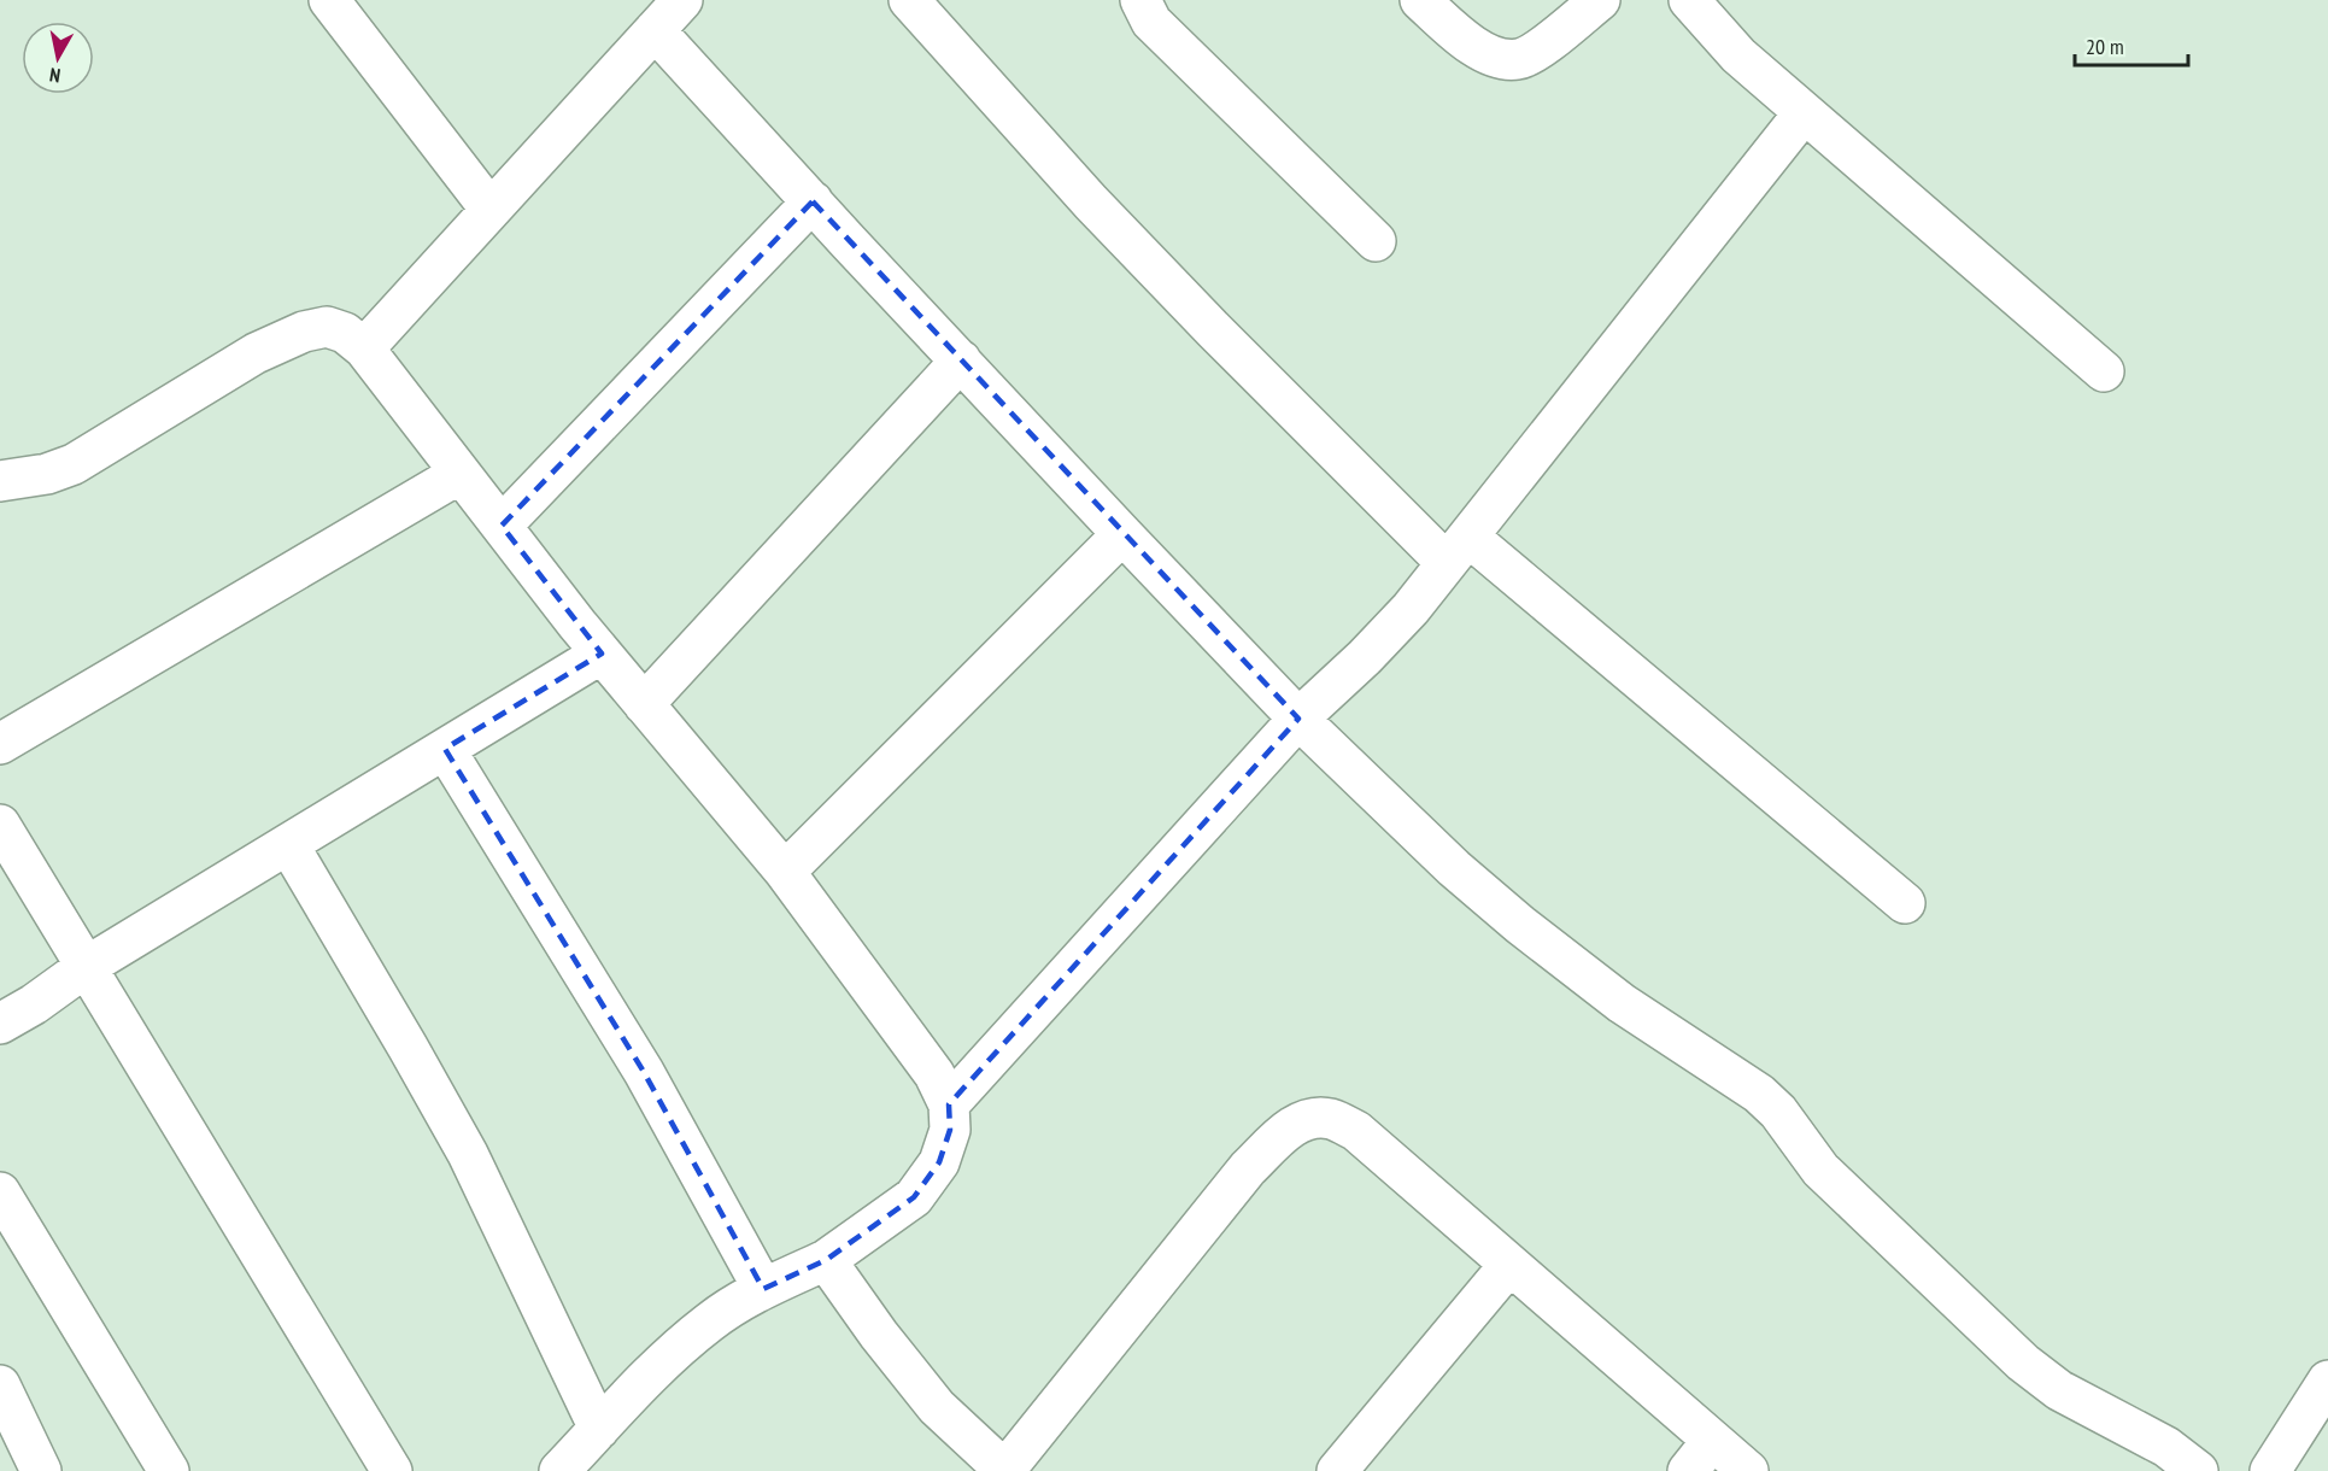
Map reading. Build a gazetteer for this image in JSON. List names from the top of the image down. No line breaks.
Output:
{"scale_bar":"20 m","north":"bottom"}
